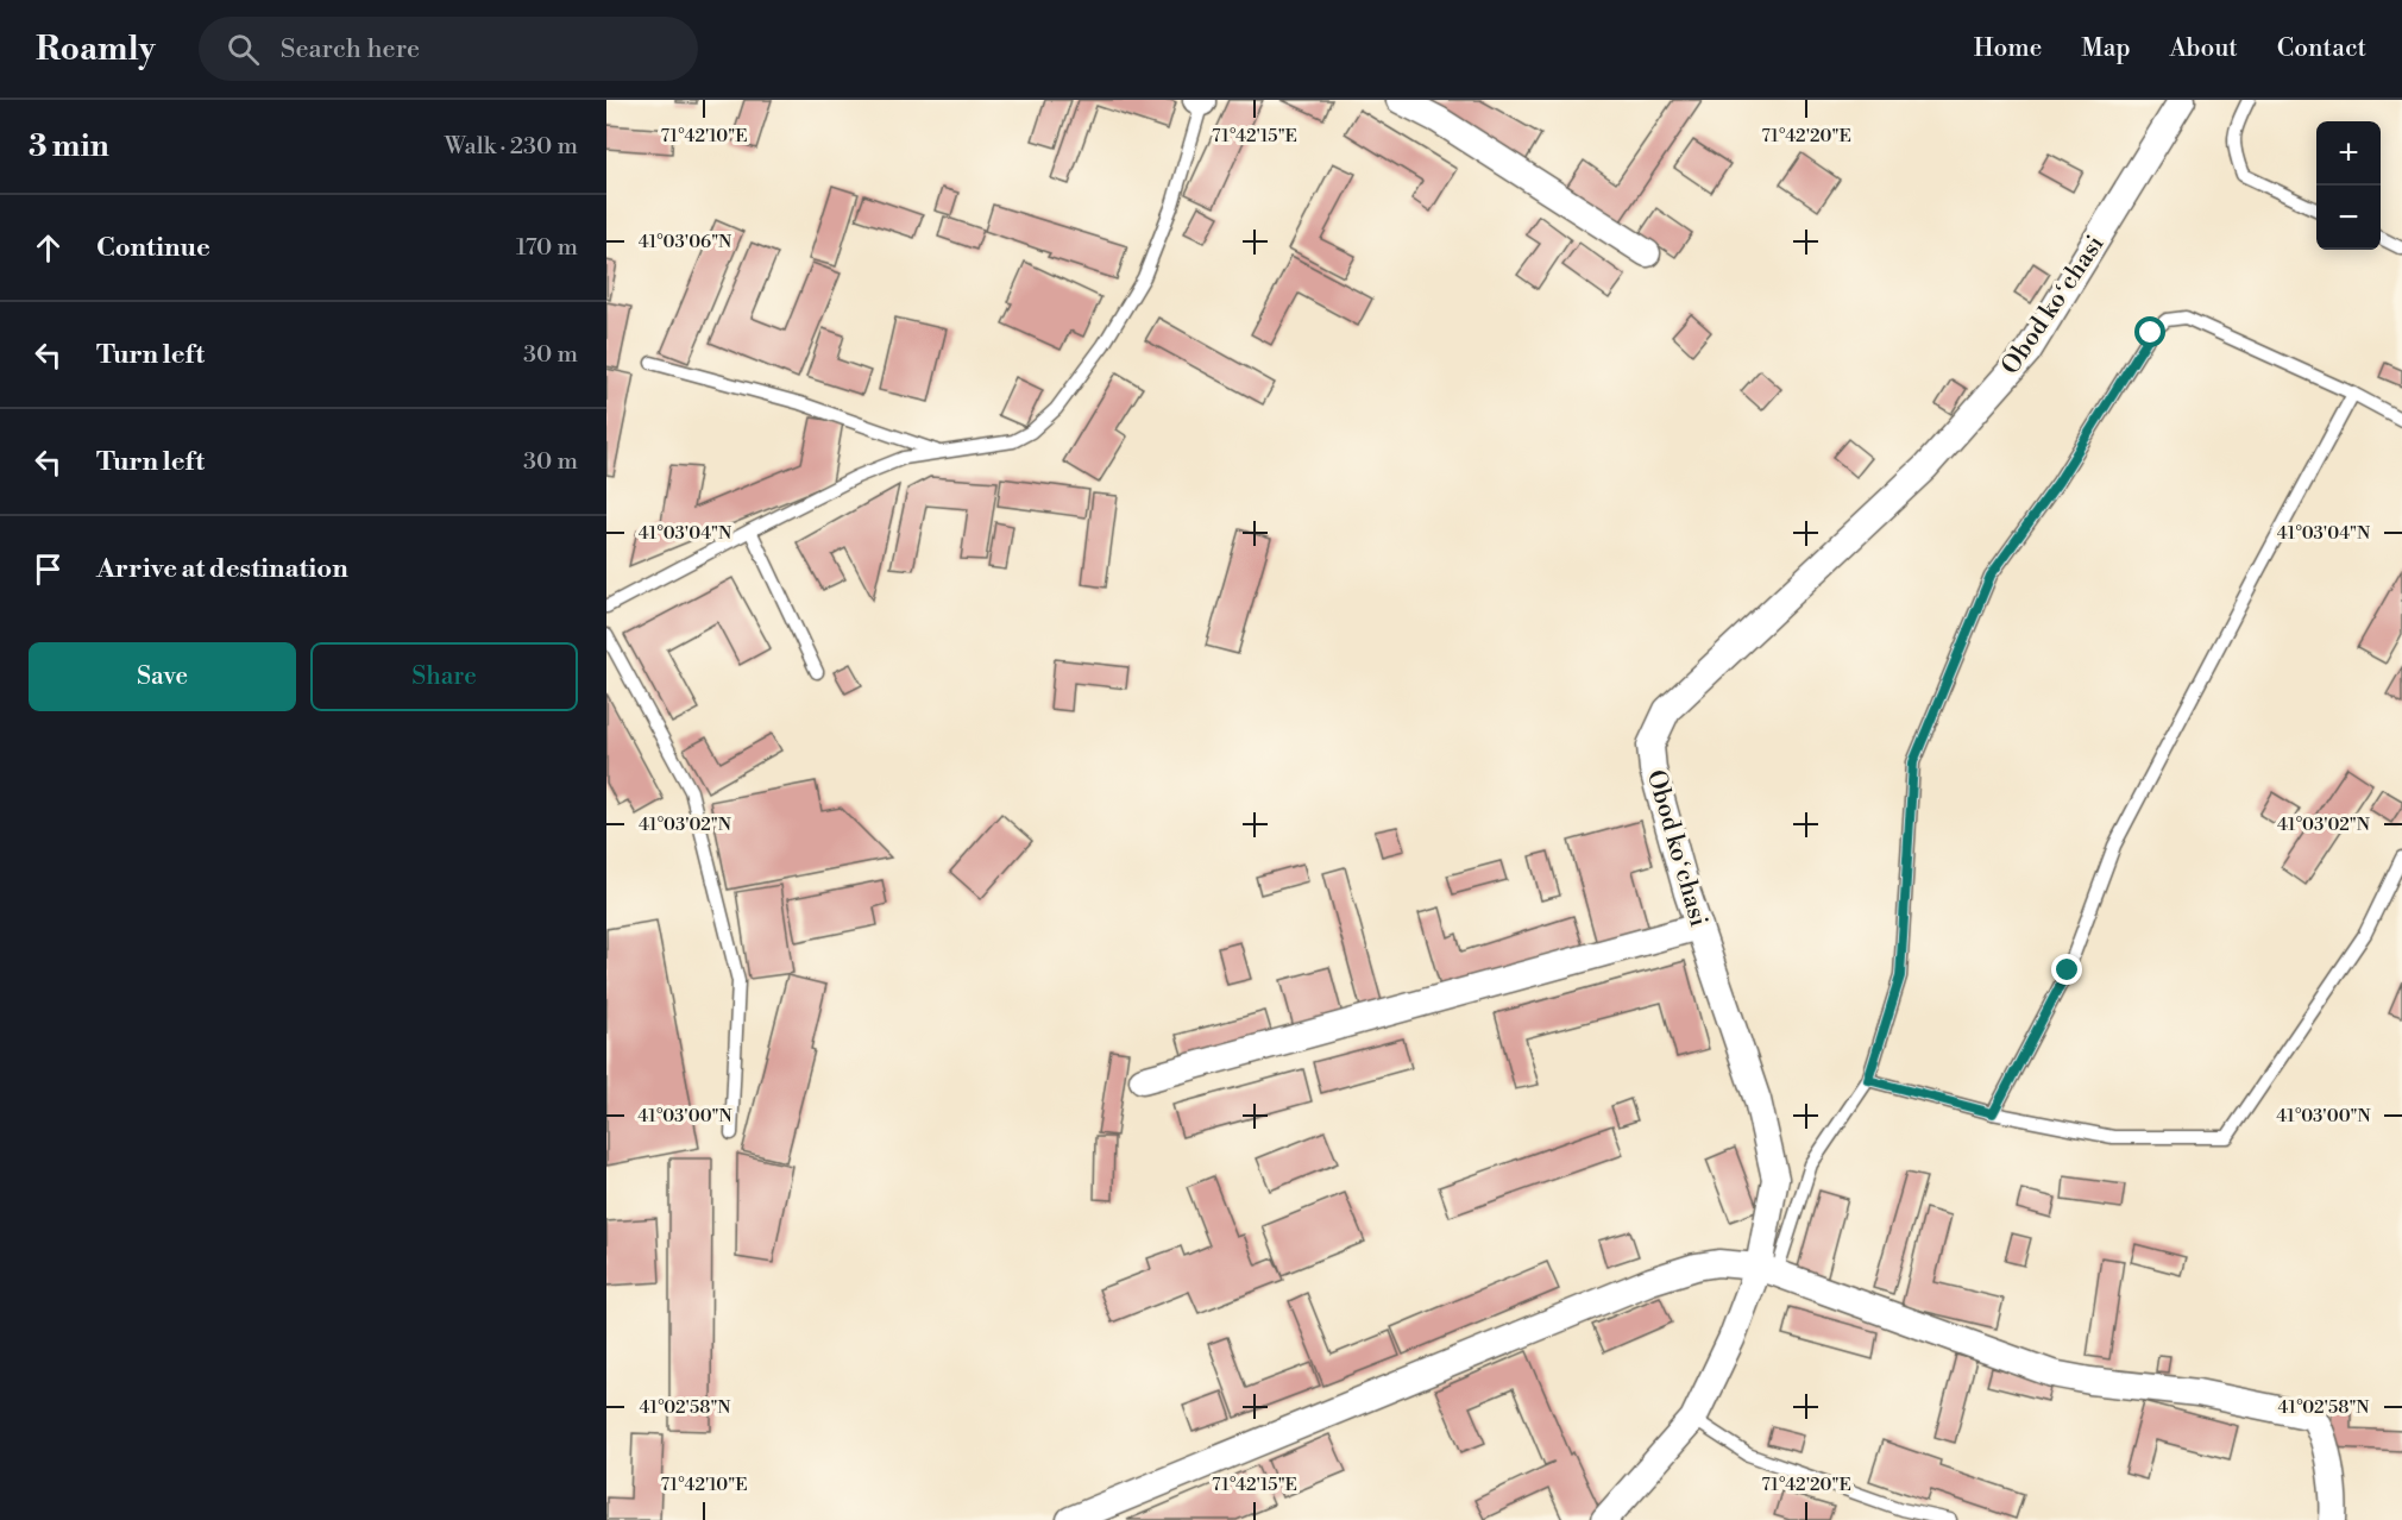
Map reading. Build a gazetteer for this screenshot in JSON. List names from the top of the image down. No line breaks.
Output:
{"streets":{"street":["Obod koʻchasi"]},"page":{"header":"Roamly","search":"Search here","nav":["Home","Map","About","Contact"],"heading":["3 min","Walk · 230 m"],"map_buttons":["+","−"],"list":[["Continue","170 m"],["Turn left","30 m"],["Turn left","30 m"],"Arrive at destination"],"buttons":["Save","Share"]},"coordinates":["71°42'10\"E","71°42'15\"E","71°42'20\"E","41°03'06\"N","41°03'04\"N","41°03'02\"N","41°03'00\"N","41°02'58\"N"]}
